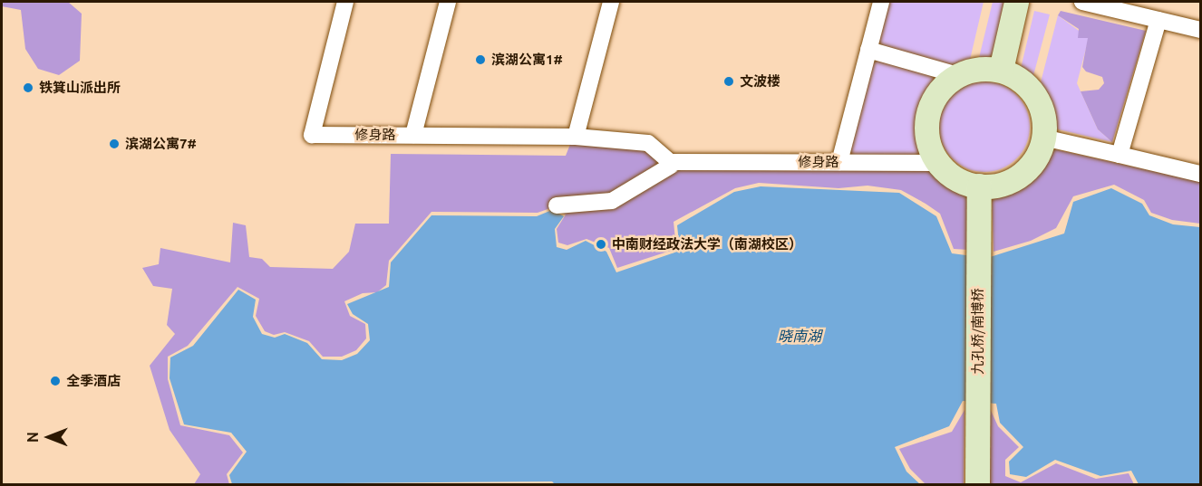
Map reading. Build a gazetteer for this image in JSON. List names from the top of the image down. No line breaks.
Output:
{"streets":{"main road":["九孔桥/南博桥"],"street":["修身路"]},"crossings":[["修身路","九孔桥/南博桥"]],"water":["晓南湖"],"places":["滨湖公寓1#","文波楼","铁箕山派出所","滨湖公寓7#","中南财经政法大学（南湖校区）","全季酒店"],"north":"left"}
